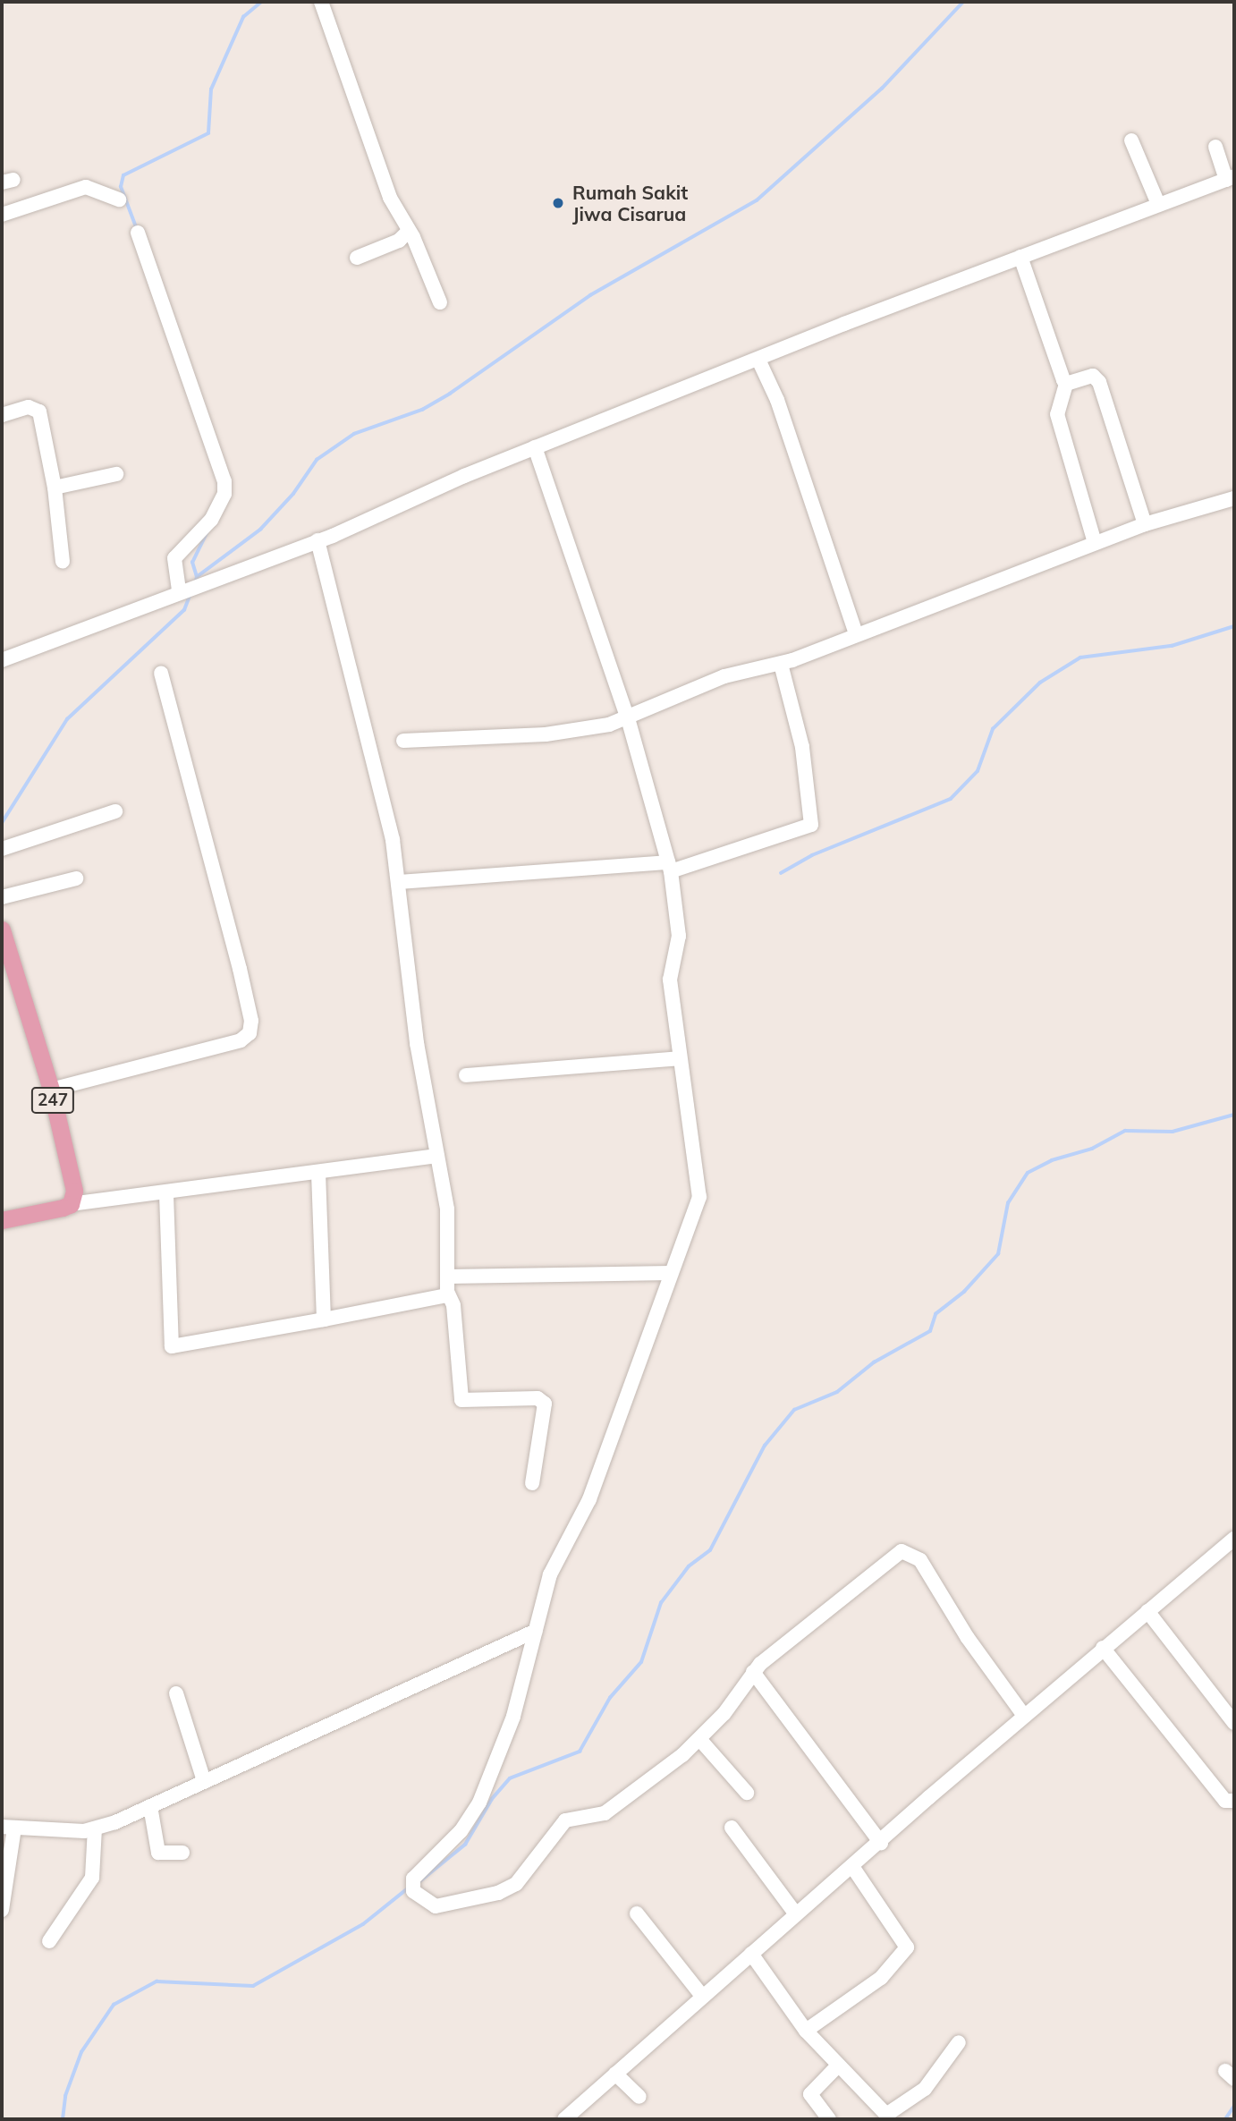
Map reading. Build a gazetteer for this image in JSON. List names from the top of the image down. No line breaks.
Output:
{"streets":{"main road":["247"]},"places":["Rumah Sakit Jiwa Cisarua"]}
